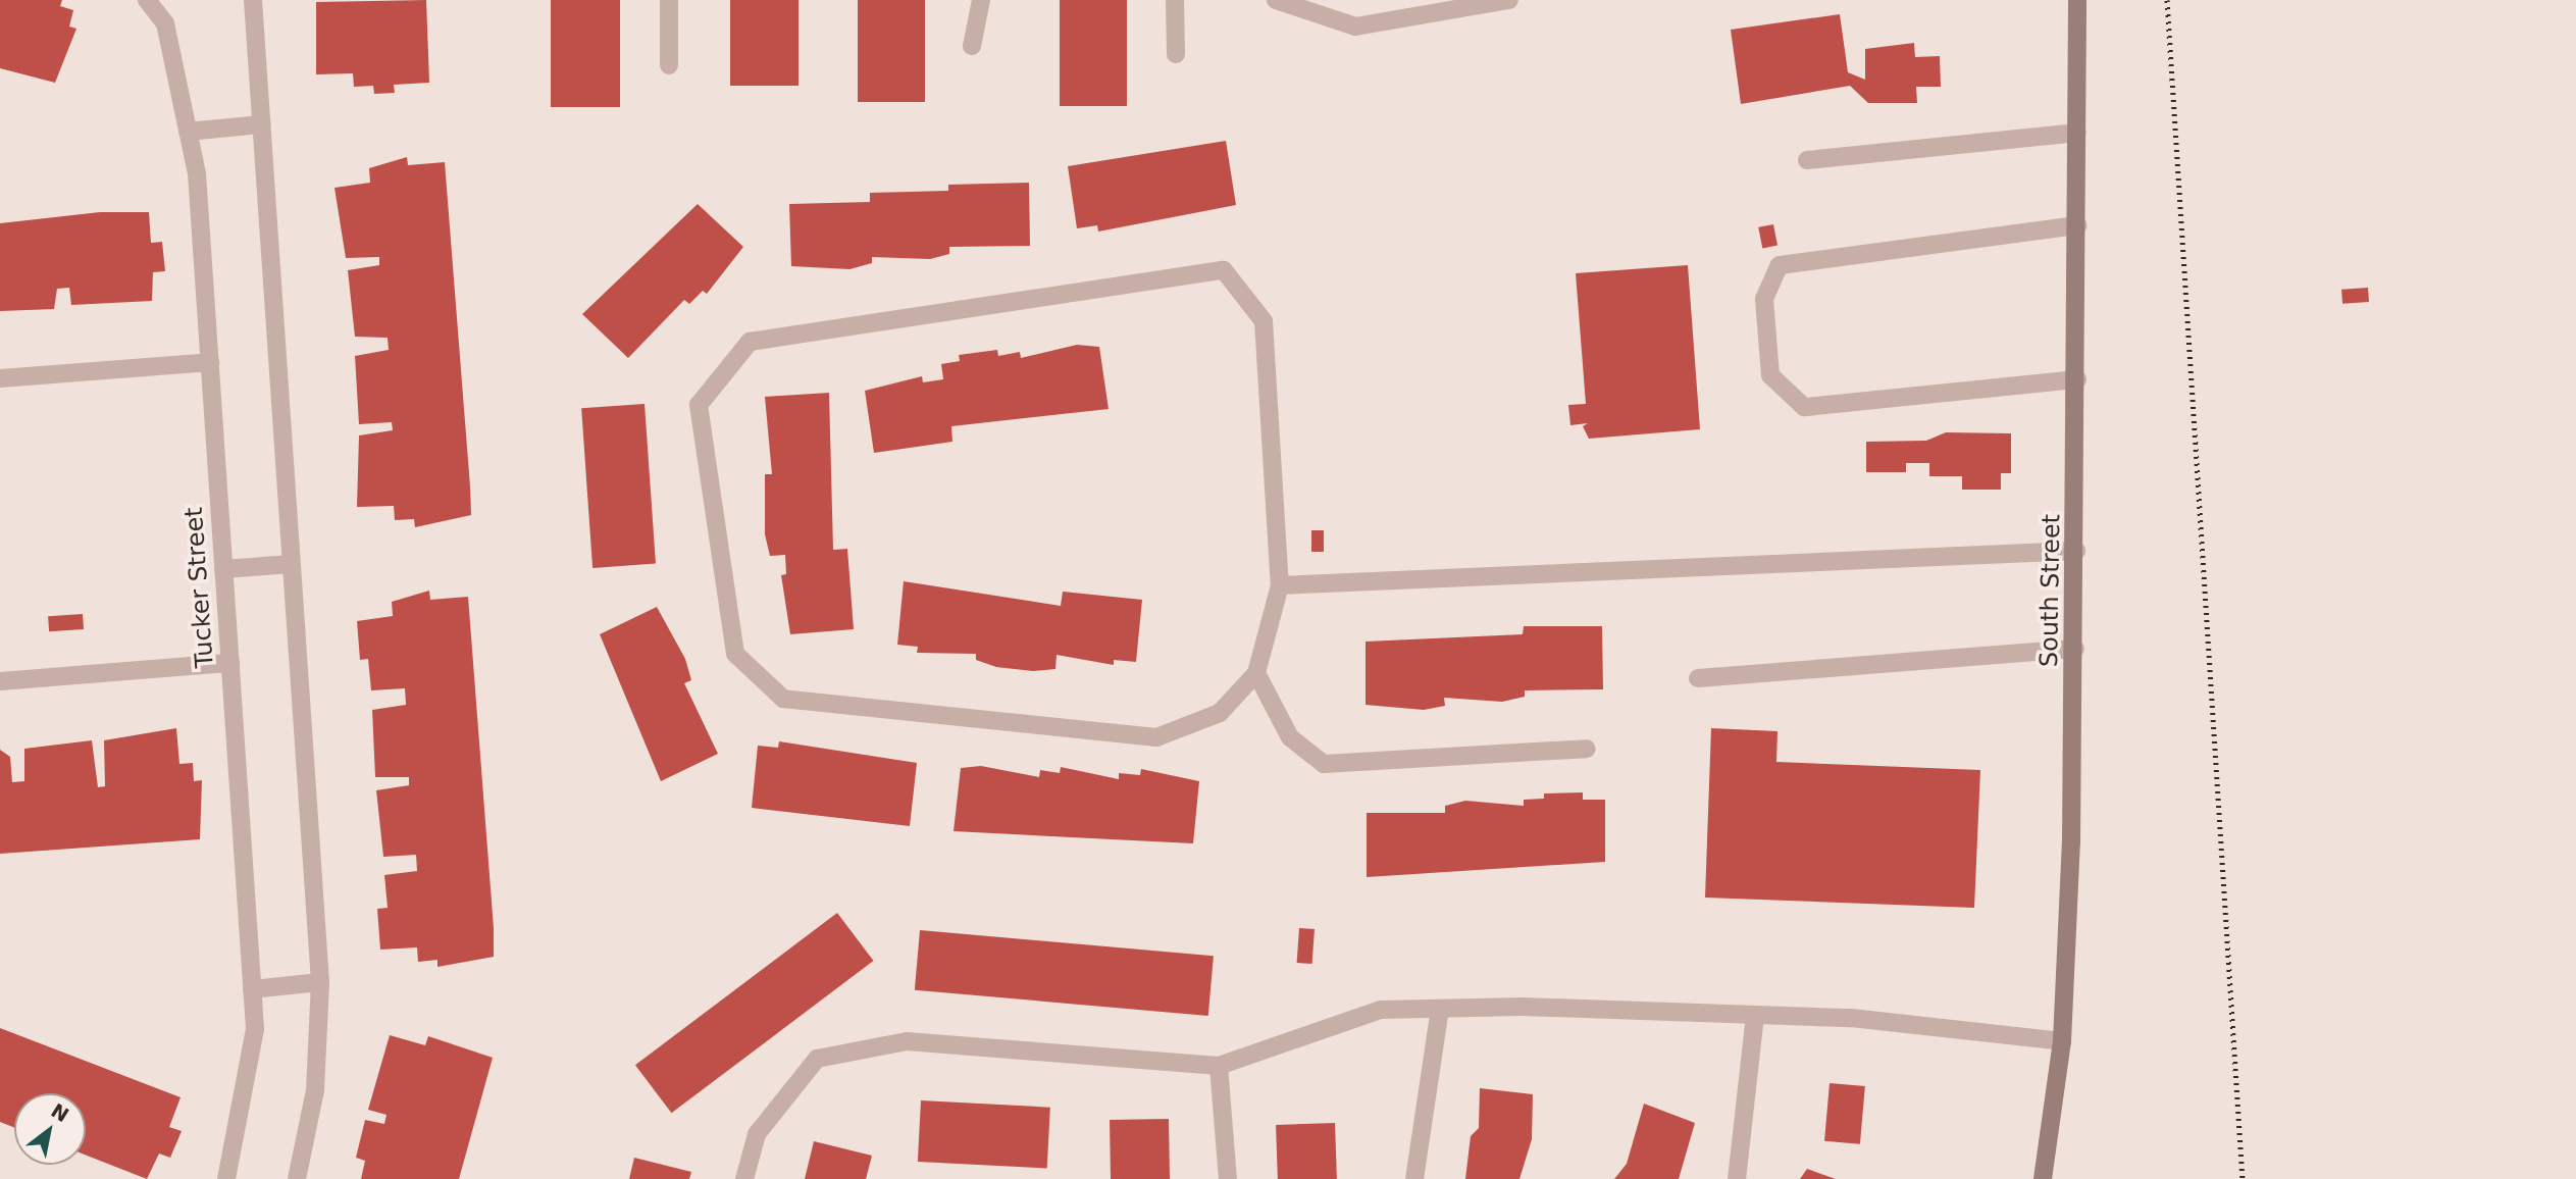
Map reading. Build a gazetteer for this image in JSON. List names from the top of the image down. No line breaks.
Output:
{"streets":{"main road":["South Street"],"street":["Tucker Street"]},"north":"top right"}
